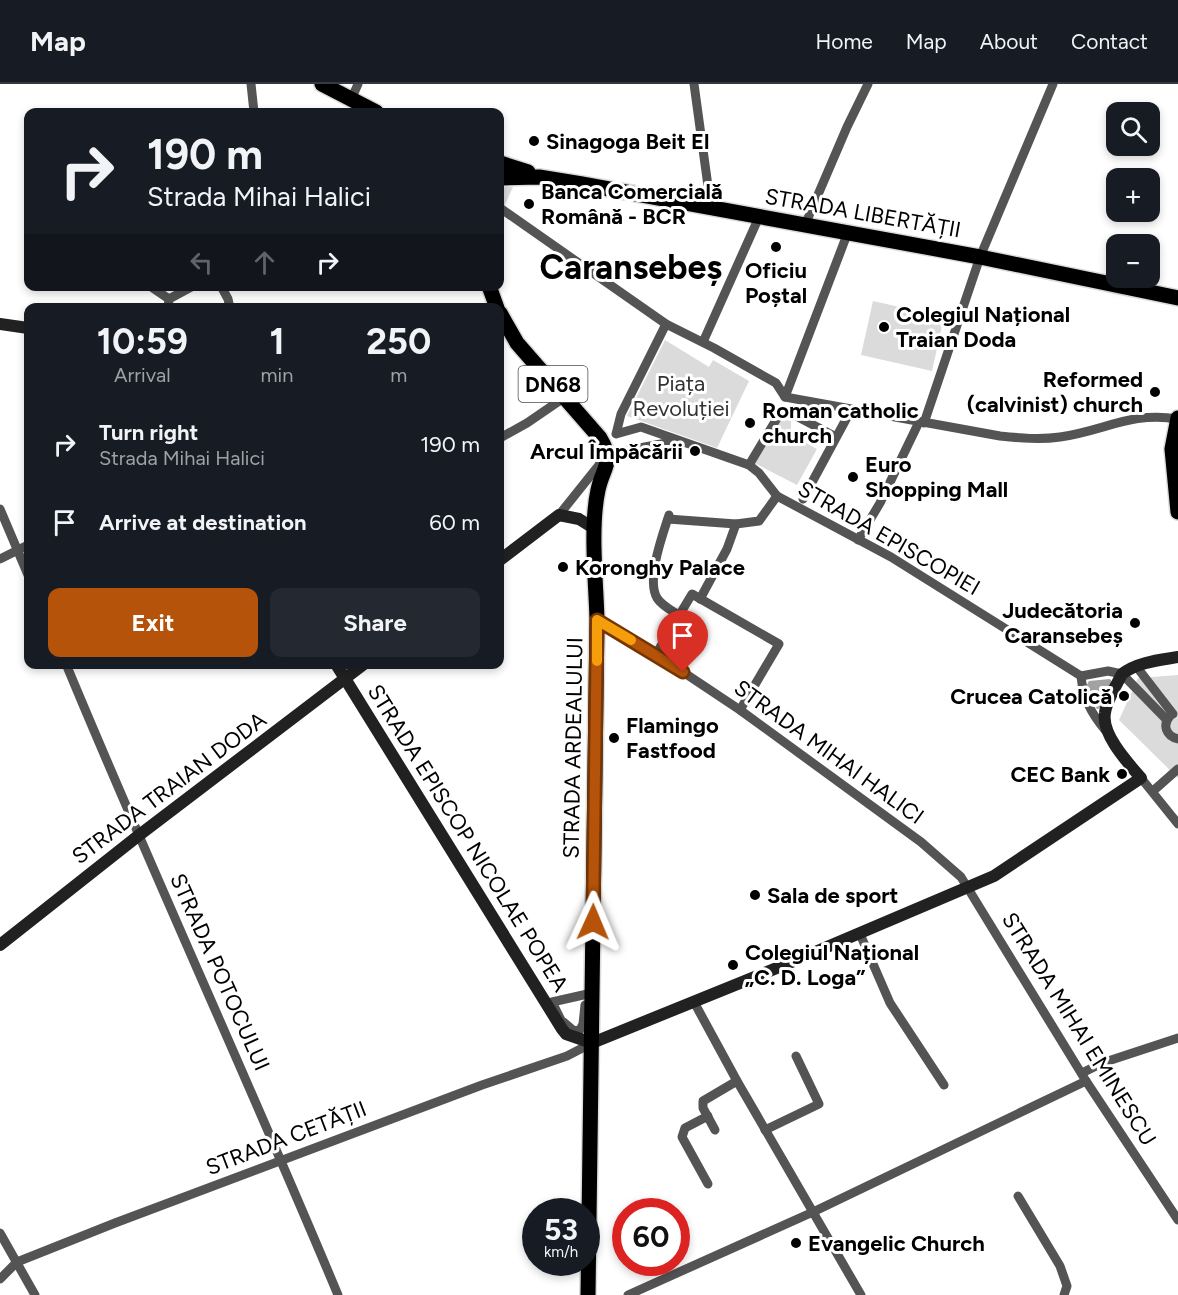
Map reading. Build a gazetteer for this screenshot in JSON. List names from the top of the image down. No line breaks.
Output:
{"streets":{"main road":["STRADA LIBERTĂȚII","DN68","STRADA ARDEALULUI"],"street":["STRADA EPISCOPIEI","STRADA MIHAI HALICI","STRADA TRAIAN DODA","STRADA EPISCOP NICOLAE POPEA","STRADA POTOCULUI","STRADA MIHAI EMINESCU","STRADA CETĂȚII"]},"crossings":[["DN68","STRADA ARDEALULUI"],["STRADA ARDEALULUI","STRADA MIHAI HALICI"],["STRADA ARDEALULUI","STRADA EPISCOP NICOLAE POPEA"],["STRADA ARDEALULUI","STRADA CETĂȚII"],["STRADA MIHAI HALICI","STRADA MIHAI EMINESCU"],["STRADA TRAIAN DODA","STRADA EPISCOP NICOLAE POPEA"],["STRADA TRAIAN DODA","STRADA POTOCULUI"],["STRADA EPISCOP NICOLAE POPEA","STRADA CETĂȚII"],["STRADA POTOCULUI","STRADA CETĂȚII"]],"districts":["Caransebeș"],"parks":["Piața Revoluției"],"places":["Sinagoga Beit El","Banca Comercială Română - BCR","Oficiu Poștal","Colegiul Național Traian Doda","Reformed (calvinist) church","Roman catholic church","Arcul Împăcării","Euro Shopping Mall","Koronghy Palace","Judecătoria Caransebeș","Crucea Catolică","Flamingo Fastfood","CEC Bank","Sala de sport","Colegiul Național „C. D. Loga”","Evangelic Church"],"page":{"header":"Map","nav":["Home","Map","About","Contact"],"map_buttons":["+","−"],"turn":["190 m","Strada Mihai Halici"],"eta":["10:59","Arrival","1","min","250","m"],"list":[{"name":"Turn right","note":"Strada Mihai Halici","value":"190 m"},{"name":"Arrive at destination","value":"60 m"}],"buttons":["Exit","Share"],"speed":"53 km/h","limit":"60"}}
